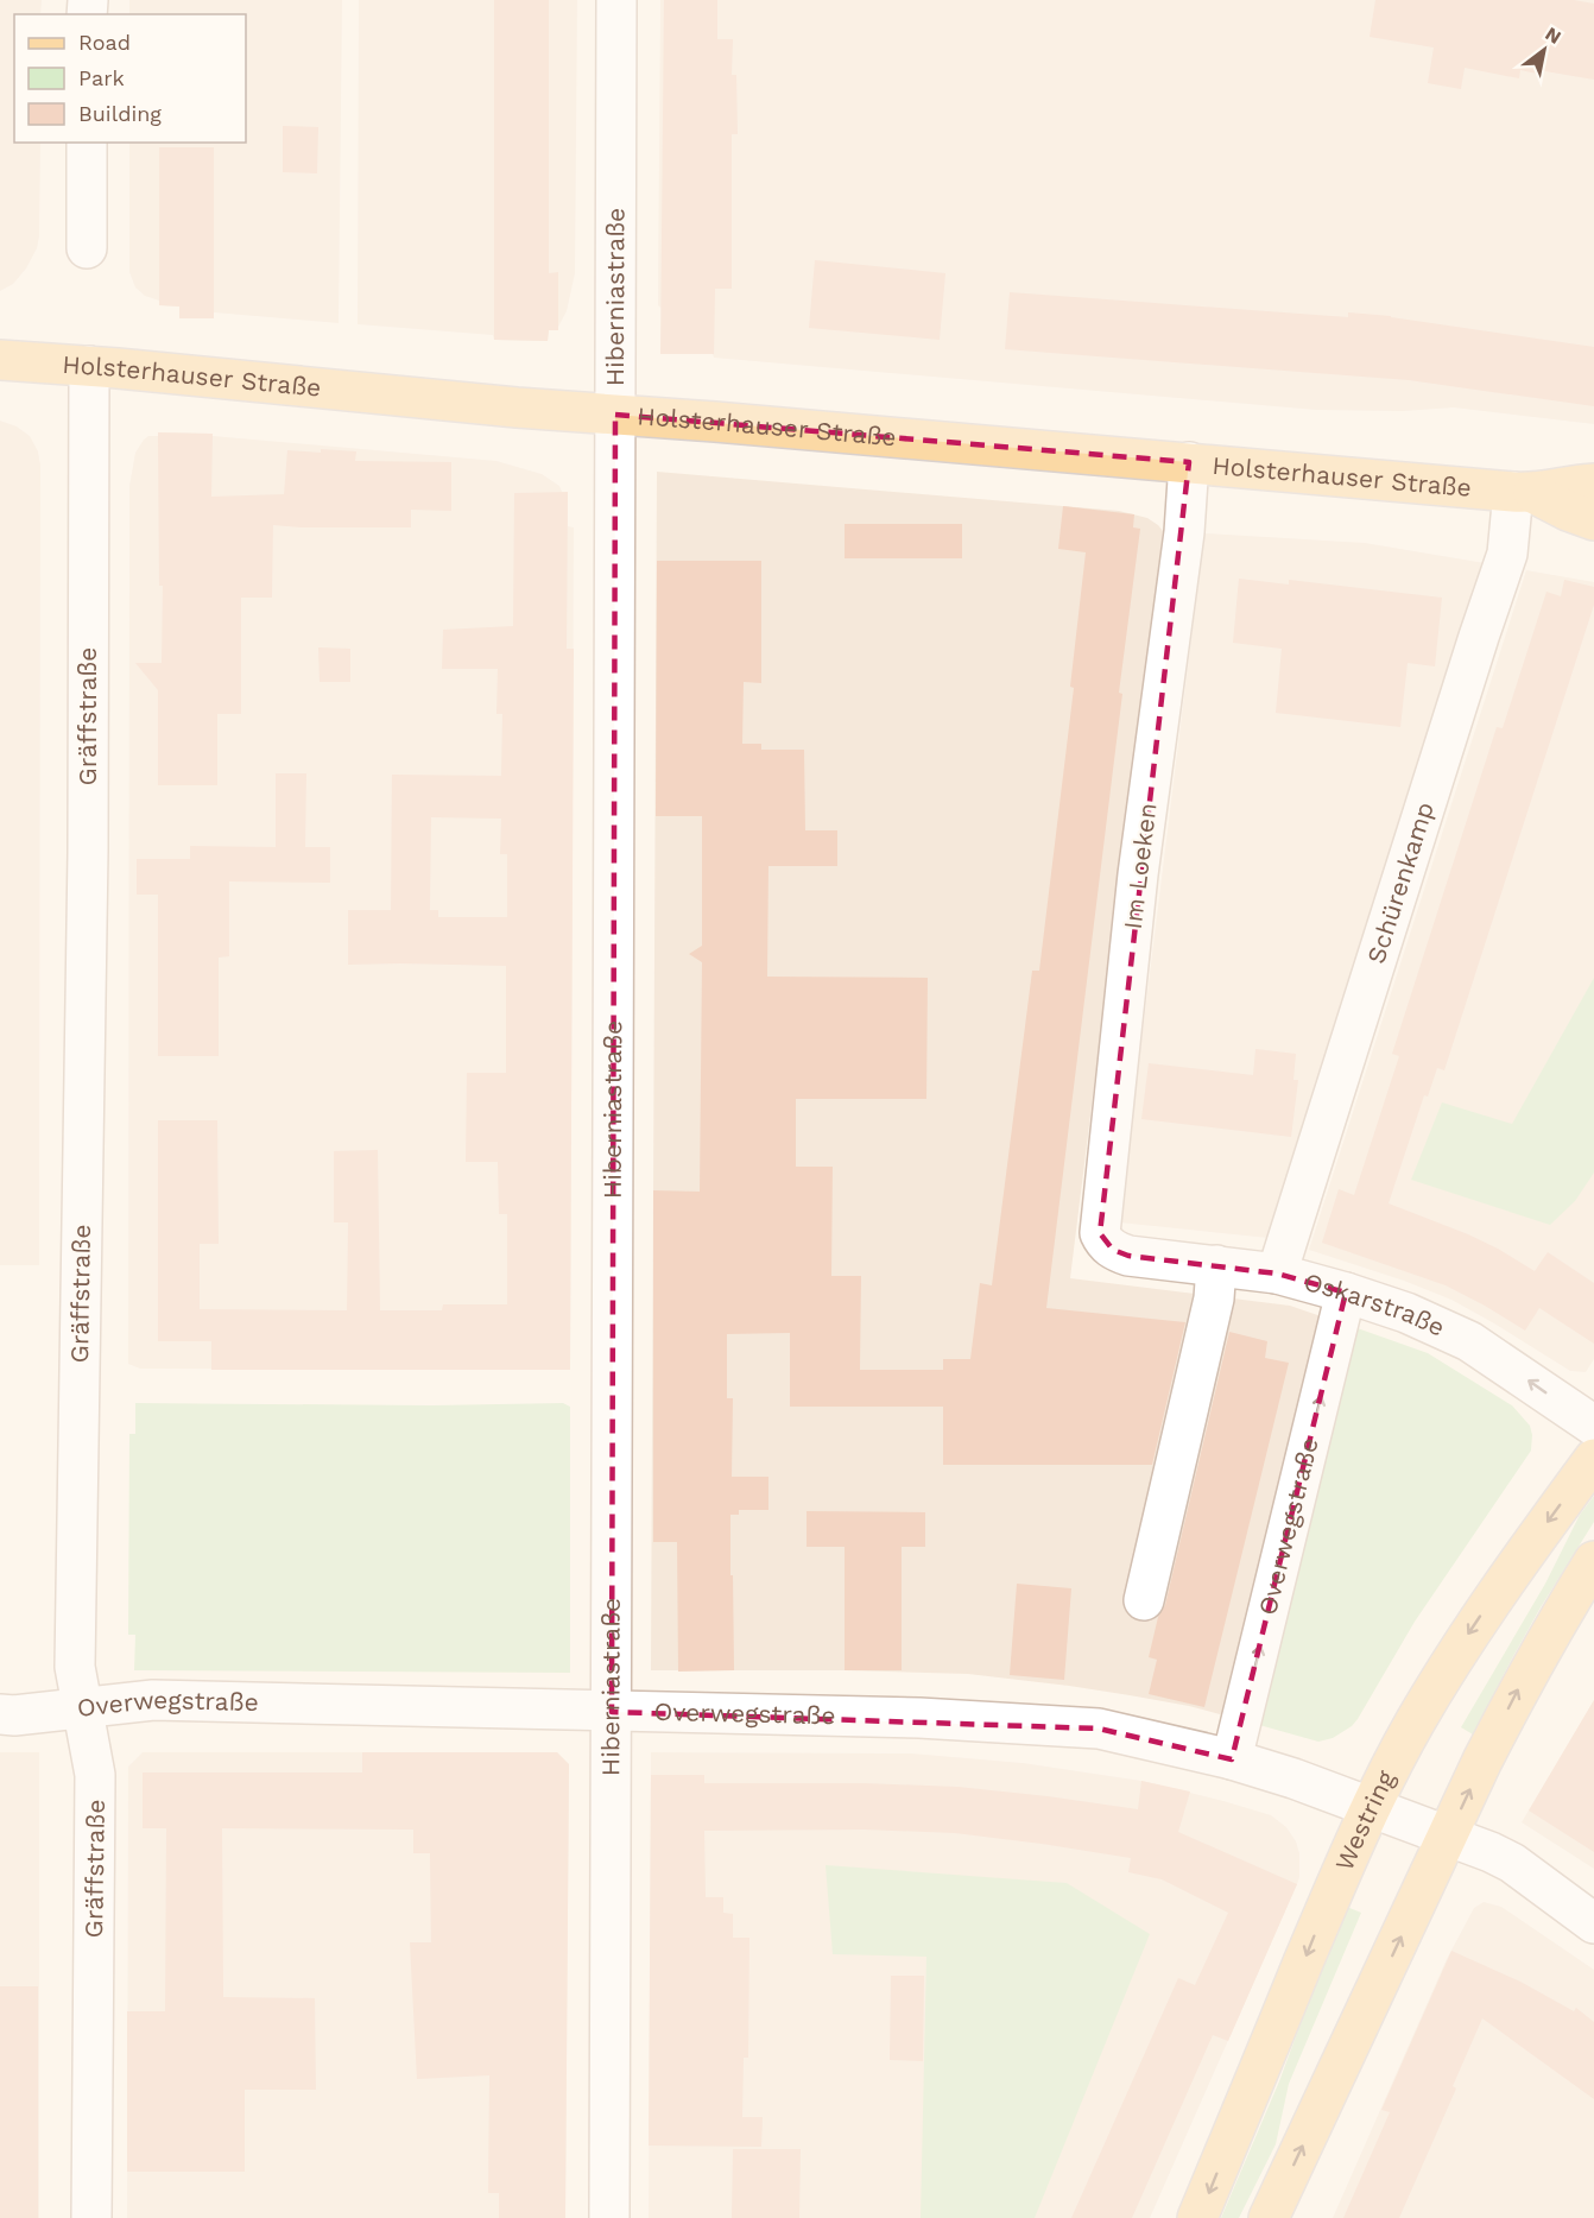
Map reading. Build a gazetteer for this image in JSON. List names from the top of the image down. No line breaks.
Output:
{"streets":{"main road":["Holsterhauser Straße","Westring"],"street":["Hiberniastraße","Gräffstraße","Im Loeken","Schürenkamp","Oskarstraße","Overwegstraße"]},"crossings":[["Hiberniastraße","Holsterhauser Straße"],["Hiberniastraße","Overwegstraße"],["Holsterhauser Straße","Gräffstraße"],["Holsterhauser Straße","Im Loeken"],["Holsterhauser Straße","Schürenkamp"],["Gräffstraße","Overwegstraße"],["Im Loeken","Oskarstraße"],["Schürenkamp","Oskarstraße"],["Oskarstraße","Overwegstraße"],["Overwegstraße","Westring"]],"one_way":["Oskarstraße"],"legend":["Road","Park","Building"],"north":"top right"}
